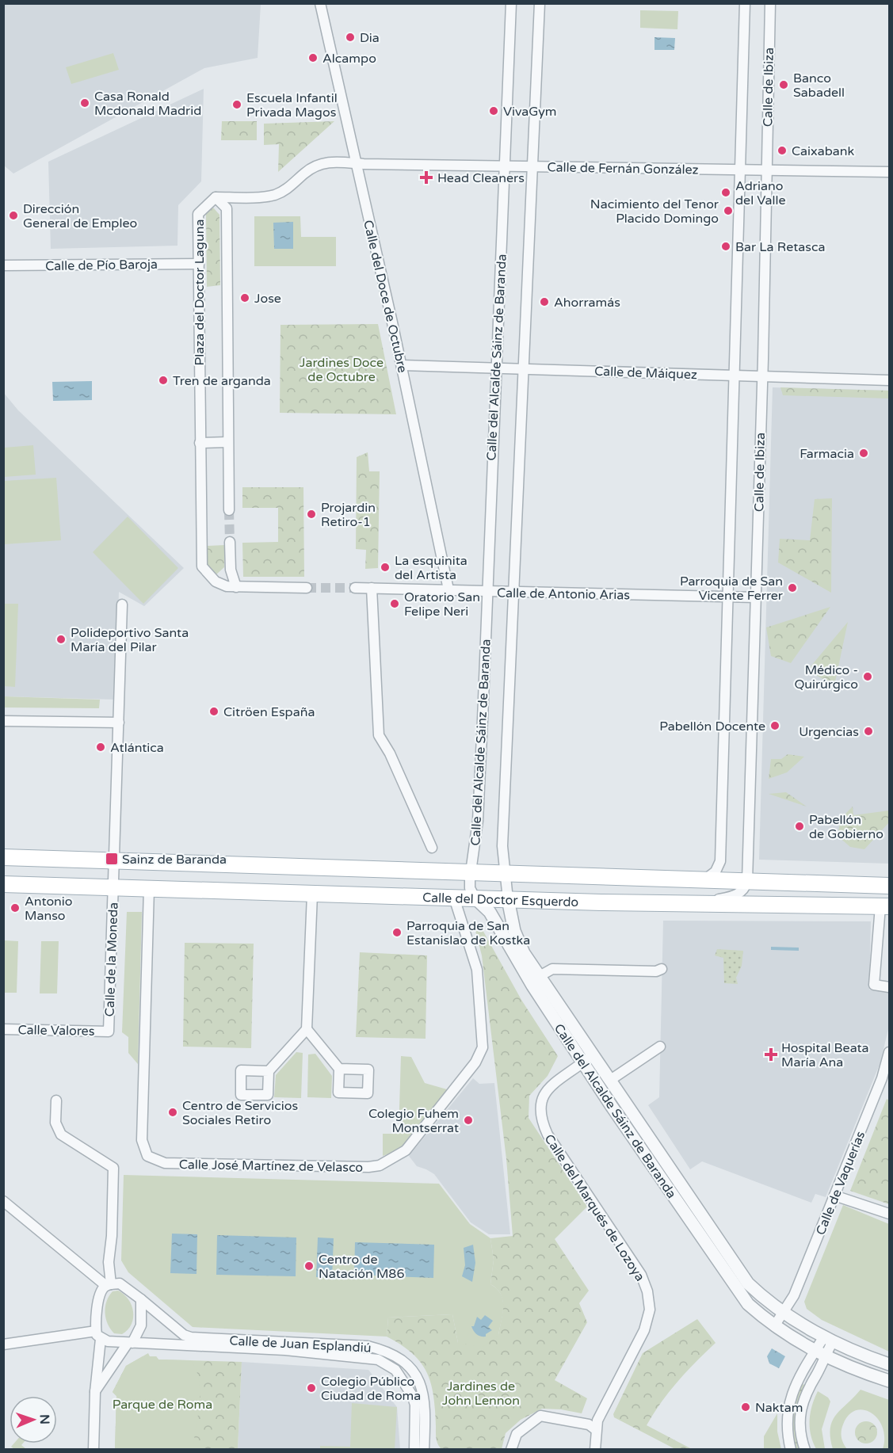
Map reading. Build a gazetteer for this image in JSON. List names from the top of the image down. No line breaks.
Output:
{"streets":{"main road":["Calle del Doctor Esquerdo"],"street":["Calle de Ibiza","Calle de Fernán González","Calle de Pío Baroja","Plaza del Doctor Laguna","Calle del Doce de Octubre","Calle del Alcalde Sáinz de Baranda","Calle de Máiquez","Calle de Antonio Arias","Calle de la Moneda","Calle Valores","Calle José Martínez de Velasco","Calle de Vaquerías","Calle del Marqués de Lozoya","Calle de Juan Esplandiú"]},"crossings":[["Calle de Ibiza","Calle de Fernán González"],["Calle de Ibiza","Calle de Máiquez"],["Calle de Ibiza","Calle de Antonio Arias"],["Calle de Ibiza","Calle del Doctor Esquerdo"],["Calle de Fernán González","Calle del Doce de Octubre"],["Calle de Fernán González","Calle del Alcalde Sáinz de Baranda"],["Calle de Pío Baroja","Plaza del Doctor Laguna"],["Calle del Doce de Octubre","Calle de Máiquez"],["Calle del Doce de Octubre","Calle de Antonio Arias"],["Calle del Alcalde Sáinz de Baranda","Calle de Máiquez"],["Calle del Alcalde Sáinz de Baranda","Calle de Antonio Arias"],["Calle del Alcalde Sáinz de Baranda","Calle del Doctor Esquerdo"],["Calle del Alcalde Sáinz de Baranda","Calle de Vaquerías"],["Calle del Alcalde Sáinz de Baranda","Calle del Marqués de Lozoya"],["Calle del Doctor Esquerdo","Calle de la Moneda"],["Calle del Doctor Esquerdo","Calle José Martínez de Velasco"],["Calle de la Moneda","Calle Valores"]],"parks":["Jardines Doce de Octubre","Jardines de John Lennon","Parque de Roma"],"places":{"other":["Dia","Alcampo","Banco Sabadell","Casa Ronald Mcdonald Madrid","Escuela Infantil Privada Magos","VivaGym","Caixabank","Adriano del Valle","Nacimiento del Tenor Placido Domingo","Dirección General de Empleo","Bar La Retasca","Jose","Ahorramás","Tren de arganda","Farmacia","Projardin Retiro-1","La esquinita del Artista","Parroquia de San Vicente Ferrer","Oratorio San Felipe Neri","Polideportivo Santa María del Pilar","Médico - Quirúrgico","Citröen España","Pabellón Docente","Urgencias","Atlántica","Pabellón de Gobierno","Antonio Manso","Parroquia de San Estanislao de Kostka","Centro de Servicios Sociales Retiro","Colegio Fuhem Montserrat","Centro de Natación M86","Colegio Público Ciudad de Roma","Naktam"],"health":["Head Cleaners","Hospital Beata María Ana"],"transit":["Sainz de Baranda"]},"north":"right"}
